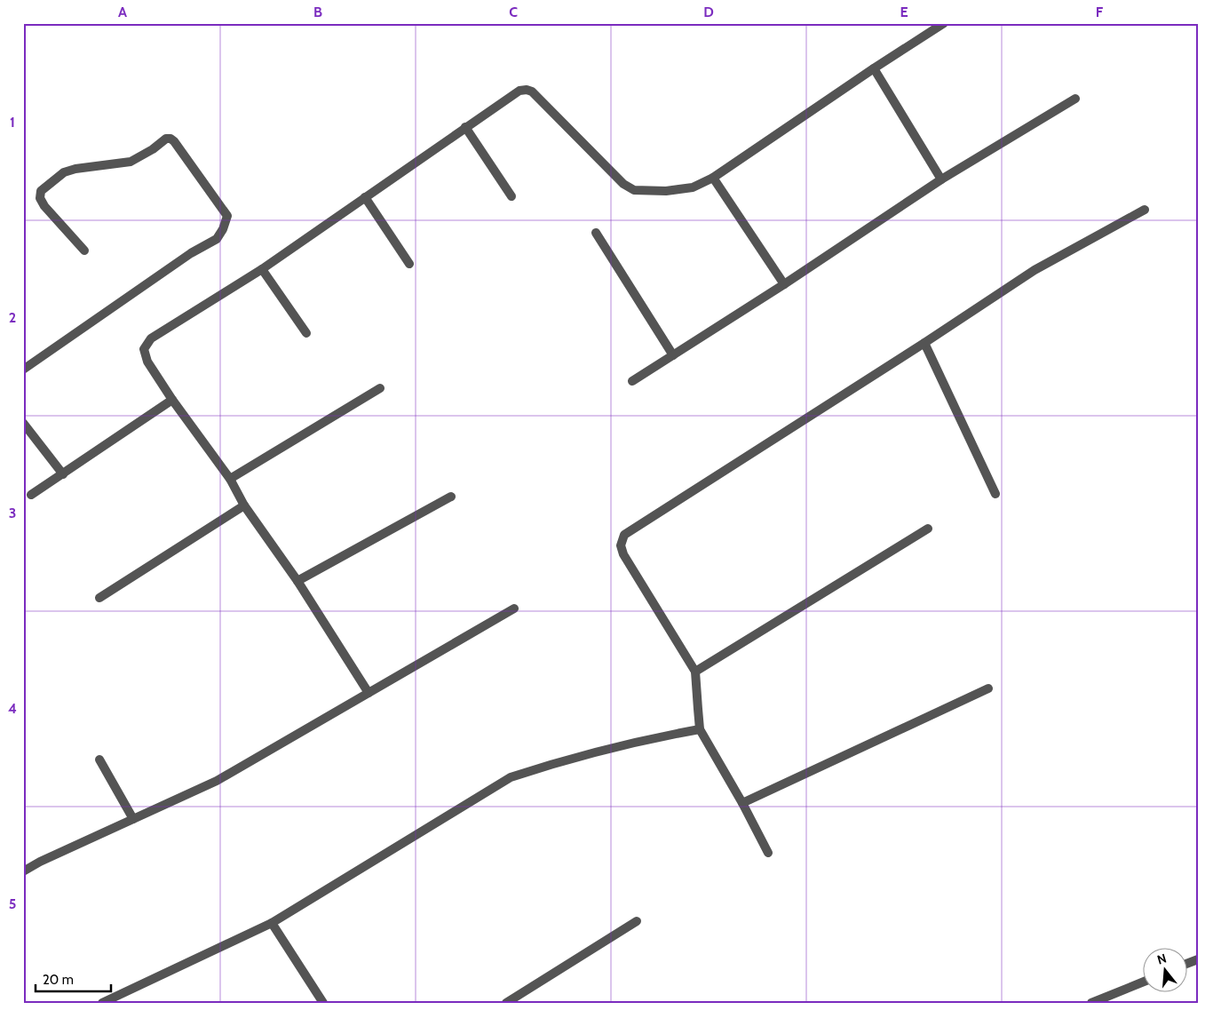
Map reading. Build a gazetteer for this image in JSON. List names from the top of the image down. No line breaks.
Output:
{"scale_bar":"20 m","north":"top","grid":{"columns":["A","B","C","D","E","F"],"rows":["1","2","3","4","5"]}}
